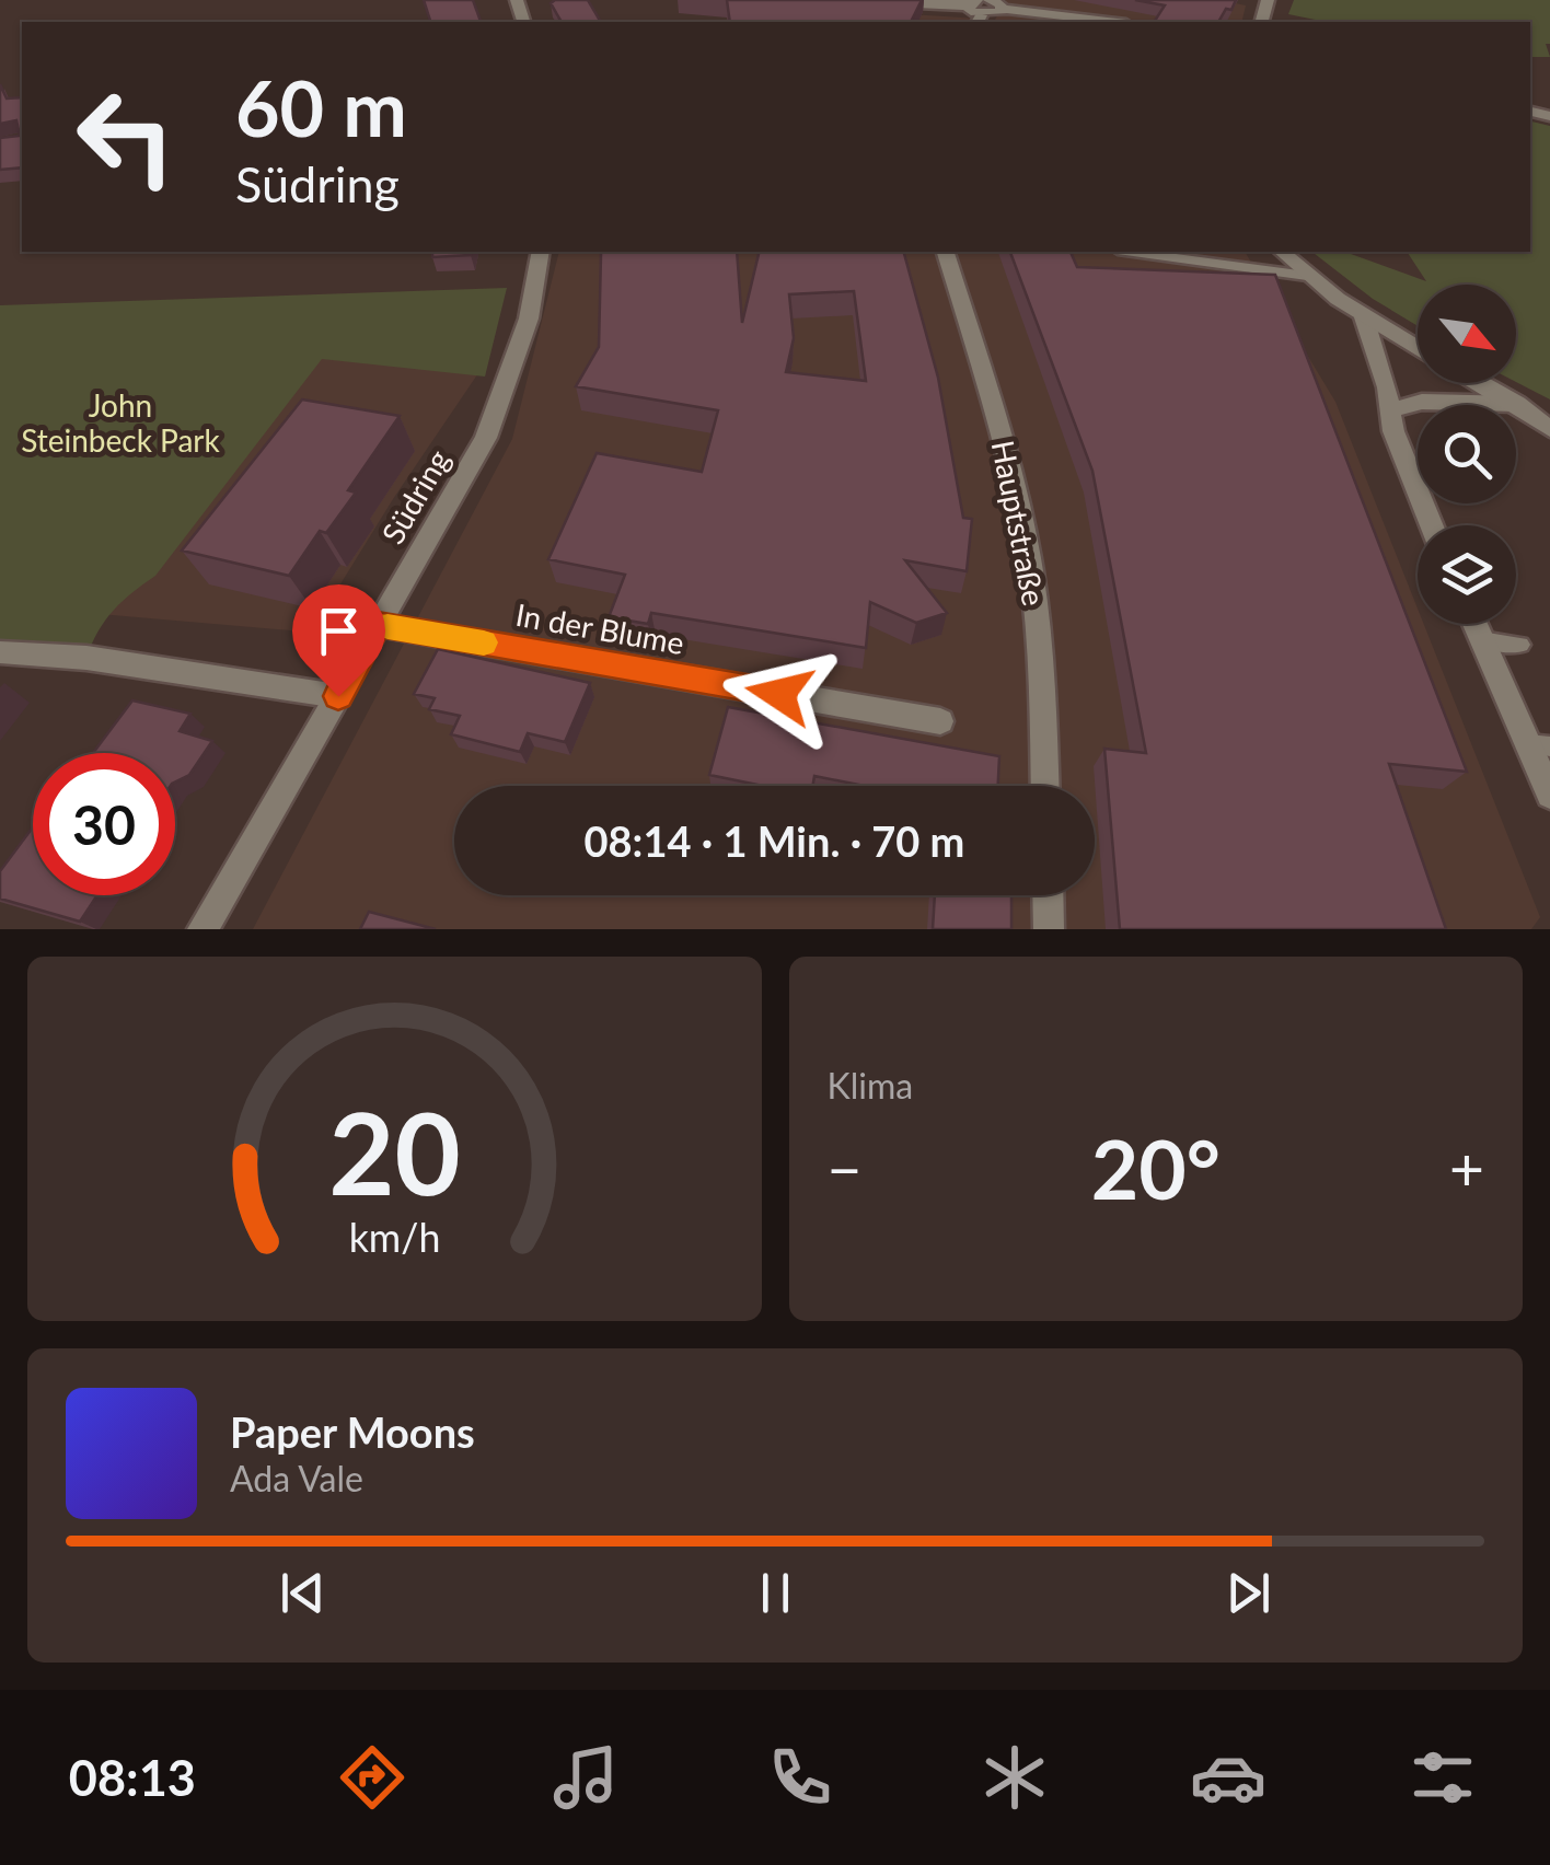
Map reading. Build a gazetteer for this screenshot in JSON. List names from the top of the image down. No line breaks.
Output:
{"streets":{"street":["Südring","Hauptstraße","In der Blume"]},"crossings":[["Südring","In der Blume"]],"parks":["John Steinbeck Park"],"north":"bottom right","page":{"turn":["60 m","Südring"],"limit":"30","trip":"08:14 · 1 Min. · 70 m","tile":"Klima","heat":["−","20°","+"],"song":["Paper Moons","Ada Vale"],"tabs":"08:13","gauge":["20","km/h"]}}
